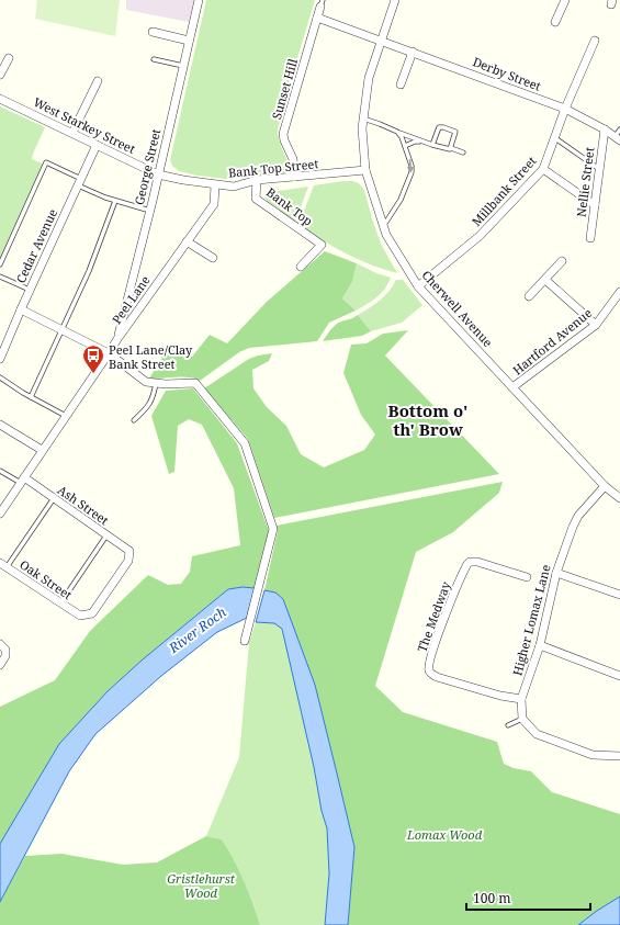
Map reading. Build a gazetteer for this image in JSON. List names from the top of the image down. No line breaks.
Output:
{"streets":{"street":["Derby Street","Sunset Hill","West Starkey Street","George Street","Bank Top Street","Nellie Street","Millbank Street","Bank Top","Cedar Avenue","Peel Lane","Cherwell Avenue","Hartford Avenue","Ash Street","Oak Street","The Medway","Higher Lomax Lane"]},"crossings":[["Derby Street","Sunset Hill"],["Derby Street","Nellie Street"],["Derby Street","Millbank Street"],["Derby Street","Cherwell Avenue"],["Sunset Hill","Bank Top Street"],["West Starkey Street","George Street"],["West Starkey Street","Bank Top Street"],["West Starkey Street","Cedar Avenue"],["George Street","Bank Top Street"],["George Street","Peel Lane"],["Bank Top Street","Bank Top"],["Bank Top Street","Peel Lane"],["Bank Top Street","Cherwell Avenue"],["Millbank Street","Cherwell Avenue"],["Peel Lane","Ash Street"],["Cherwell Avenue","Hartford Avenue"],["Cherwell Avenue","Higher Lomax Lane"],["Ash Street","Oak Street"],["The Medway","Higher Lomax Lane"]],"districts":["Bottom o' th' Brow"],"water":["River Roch"],"parks":["Lomax Wood","Gristlehurst Wood"],"places":{"bus stop":["Peel Lane/Clay Bank Street"]},"scale_bar":"100 m"}
